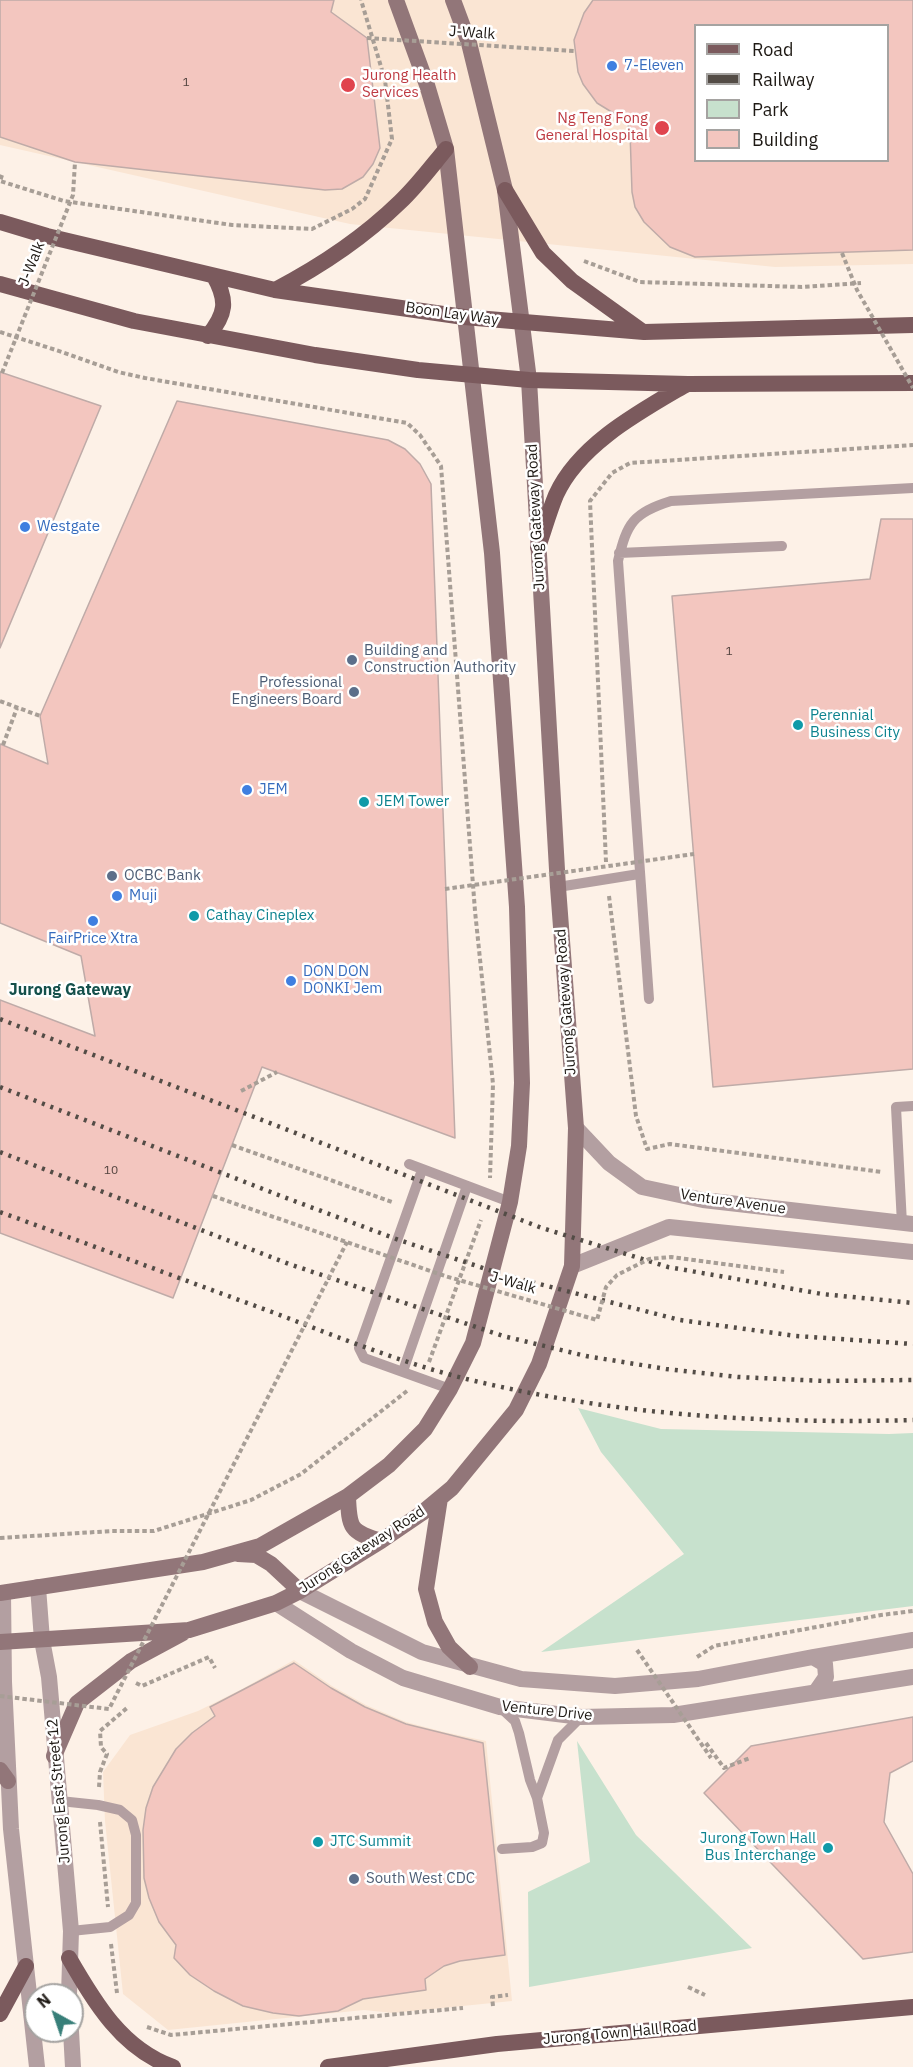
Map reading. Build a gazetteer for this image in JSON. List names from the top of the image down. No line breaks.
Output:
{"streets":{"main road":["Boon Lay Way","Jurong Gateway Road","Jurong Town Hall Road"],"street":["Venture Avenue","Venture Drive","Jurong East Street 12"],"path":["J-Walk"]},"crossings":[["Boon Lay Way","Jurong Gateway Road"],["Jurong Gateway Road","Venture Avenue"],["Jurong Gateway Road","Venture Drive"],["Jurong Gateway Road","Jurong East Street 12"]],"districts":["Jurong Gateway"],"places":["7-Eleven","Jurong Health Services","Ng Teng Fong General Hospital","Westgate","Building and Construction Authority","Professional Engineers Board","Perennial Business City","JEM","JEM Tower","OCBC Bank","Muji","Cathay Cineplex","FairPrice Xtra","DON DON DONKI Jem","JTC Summit","Jurong Town Hall Bus Interchange","South West CDC"],"house_numbers":["1","1","10"],"legend":["Road","Railway","Park","Building"],"north":"top left"}
